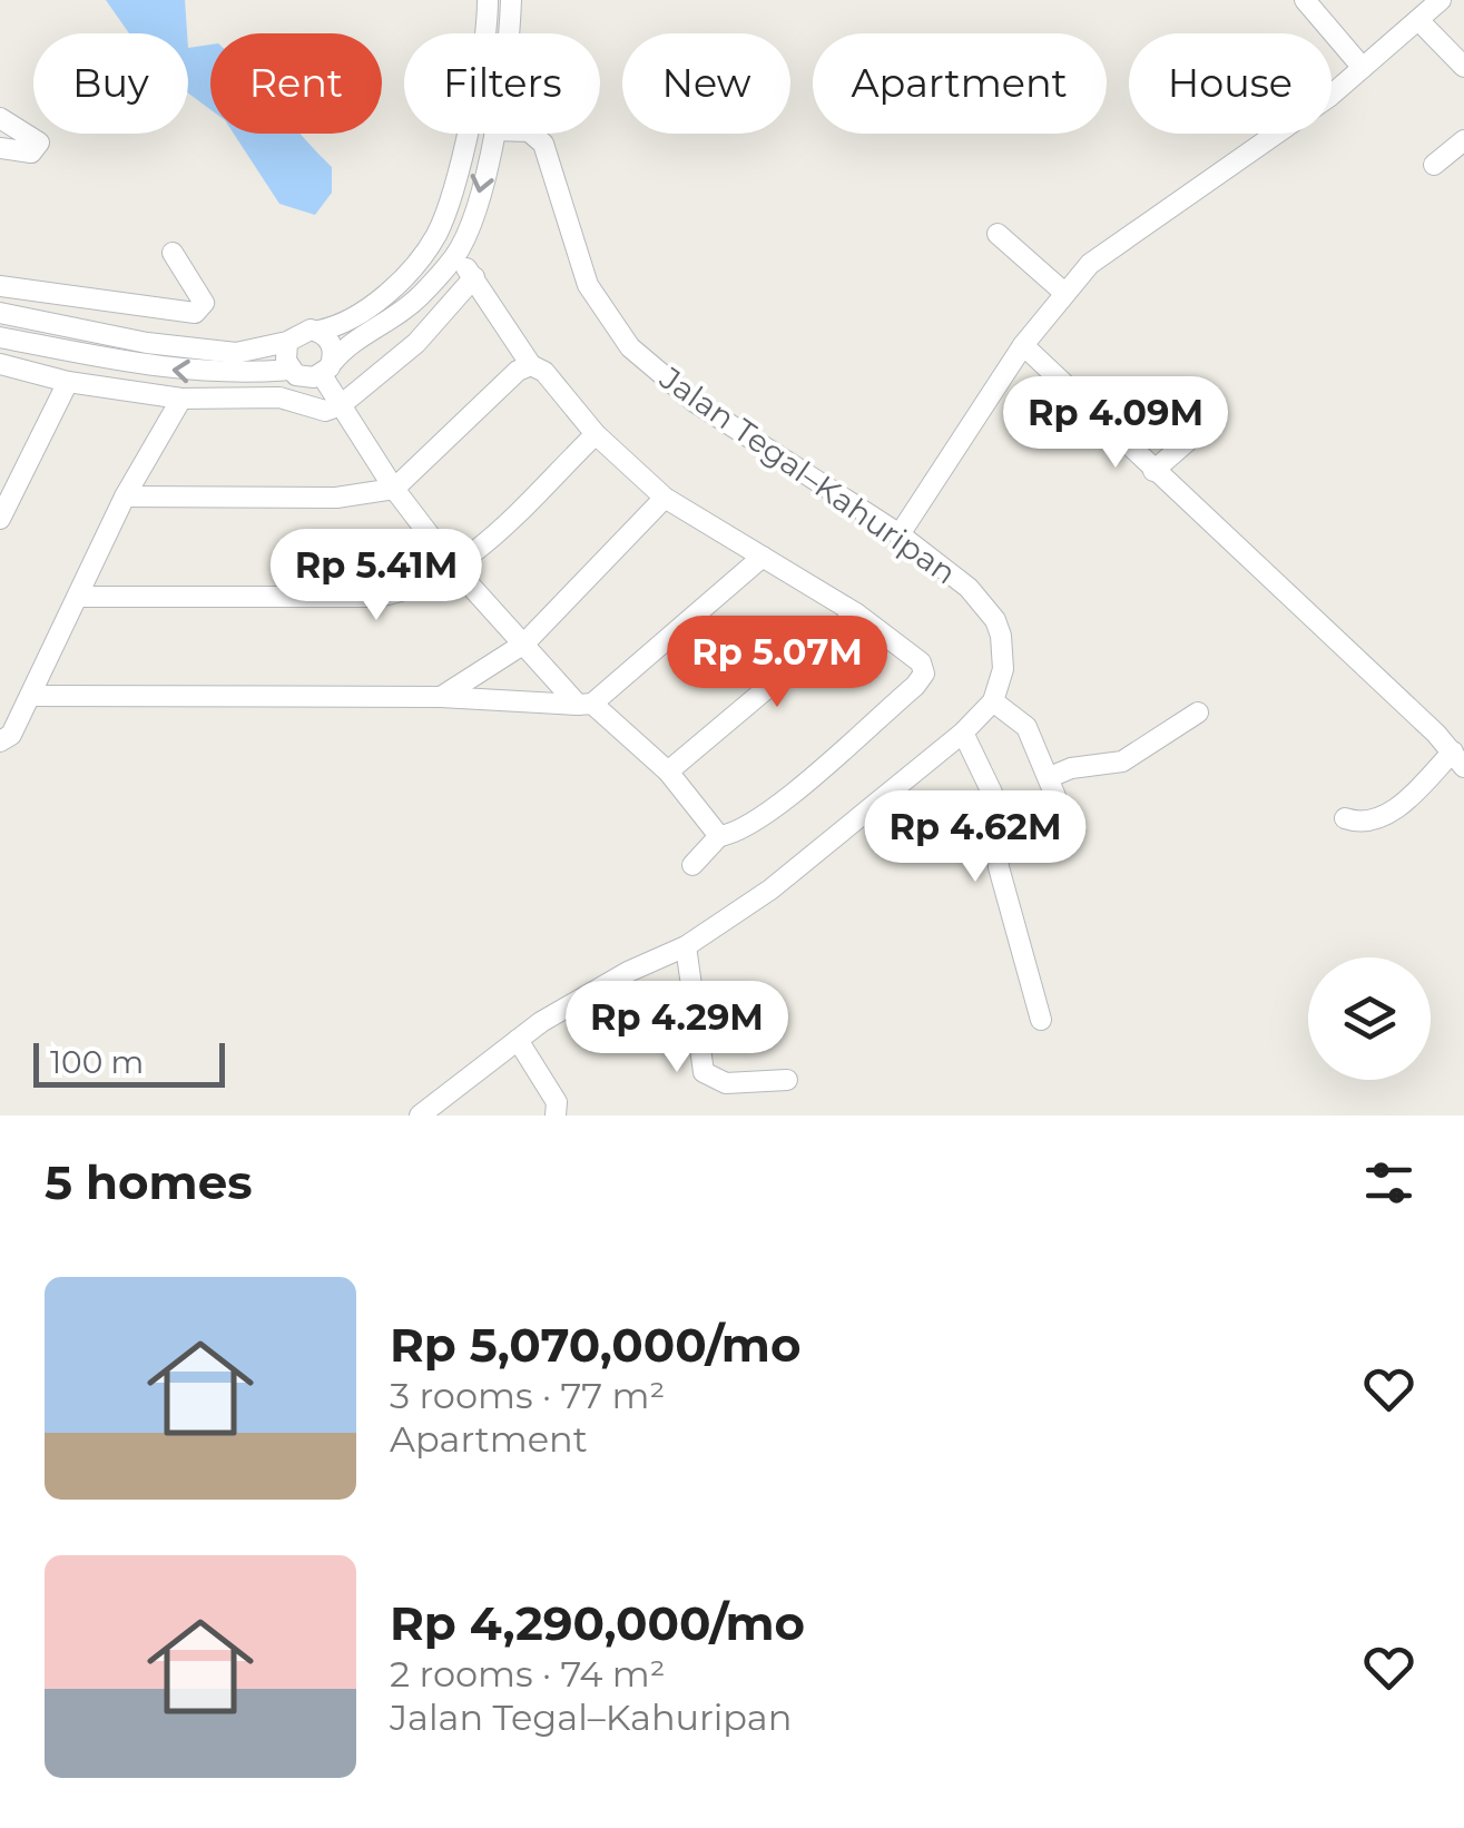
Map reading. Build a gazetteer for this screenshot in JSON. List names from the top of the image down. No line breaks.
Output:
{"streets":{"street":["Jalan Tegal–Kahuripan"]},"scale_bar":"100 m","page":{"chip":["Buy","Rent","Filters","New","Apartment","House"],"price":["Rp 4.09M","Rp 5.41M","Rp 5.07M","Rp 4.62M","Rp 4.29M"],"scale":"100 m","heading":"5 homes","list":[{"name":"Rp 5,070,000/mo","note":"3 rooms · 77 m² · Apartment"},{"name":"Rp 4,290,000/mo","note":"2 rooms · 74 m² · Jalan Tegal–Kahuripan"}]}}
